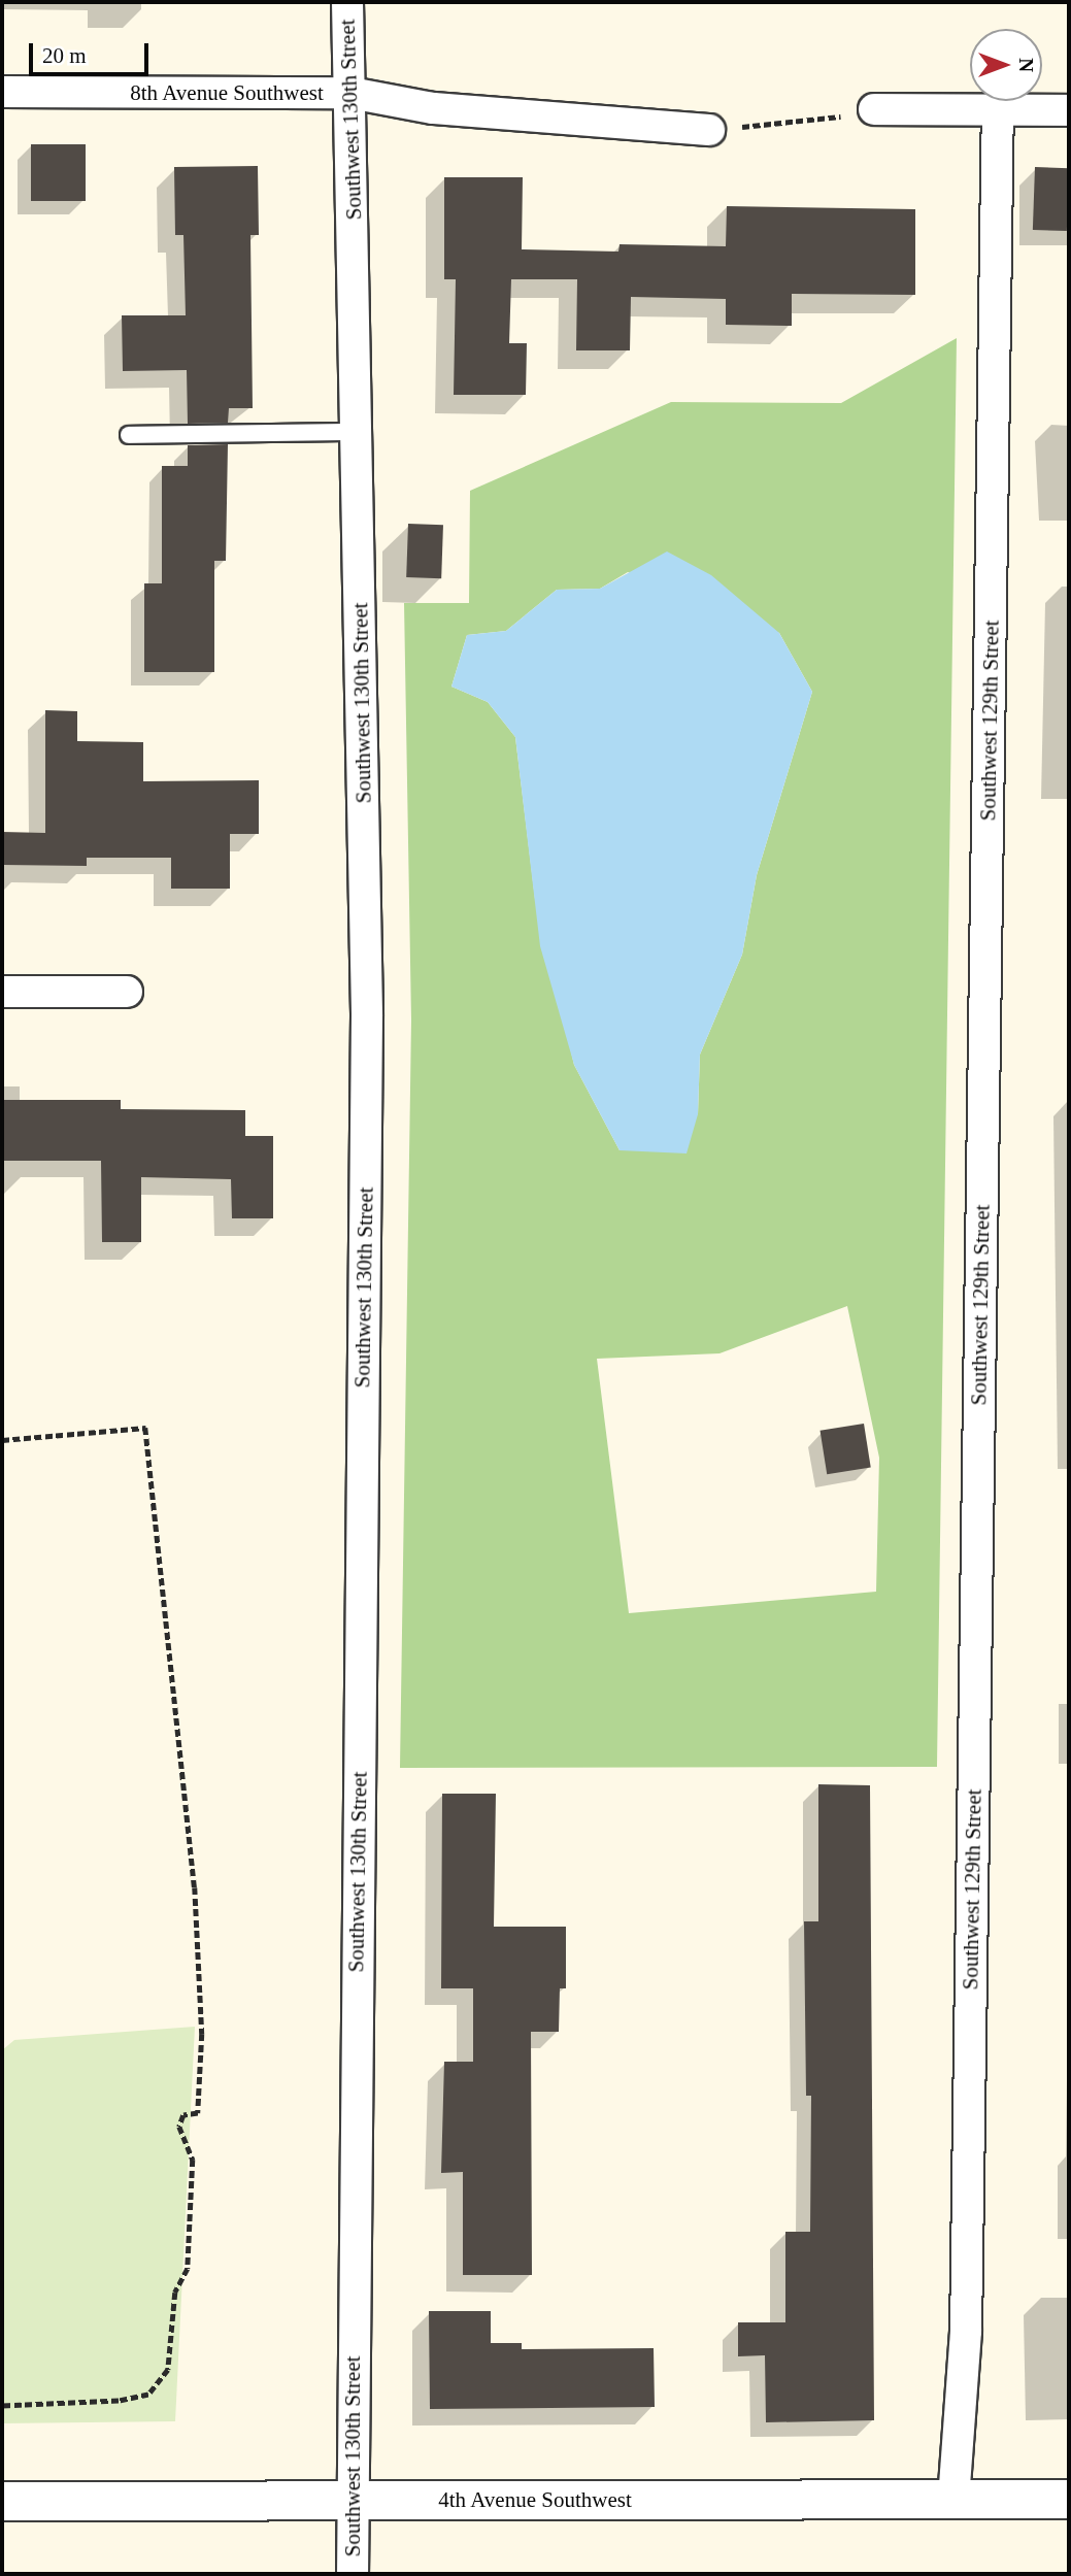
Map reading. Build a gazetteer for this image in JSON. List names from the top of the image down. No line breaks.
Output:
{"streets":{"street":["8th Avenue Southwest","Southwest 130th Street","Southwest 129th Street","4th Avenue Southwest"]},"crossings":[["8th Avenue Southwest","Southwest 130th Street"],["Southwest 130th Street","4th Avenue Southwest"],["Southwest 129th Street","4th Avenue Southwest"]],"scale_bar":"20 m","north":"right"}
